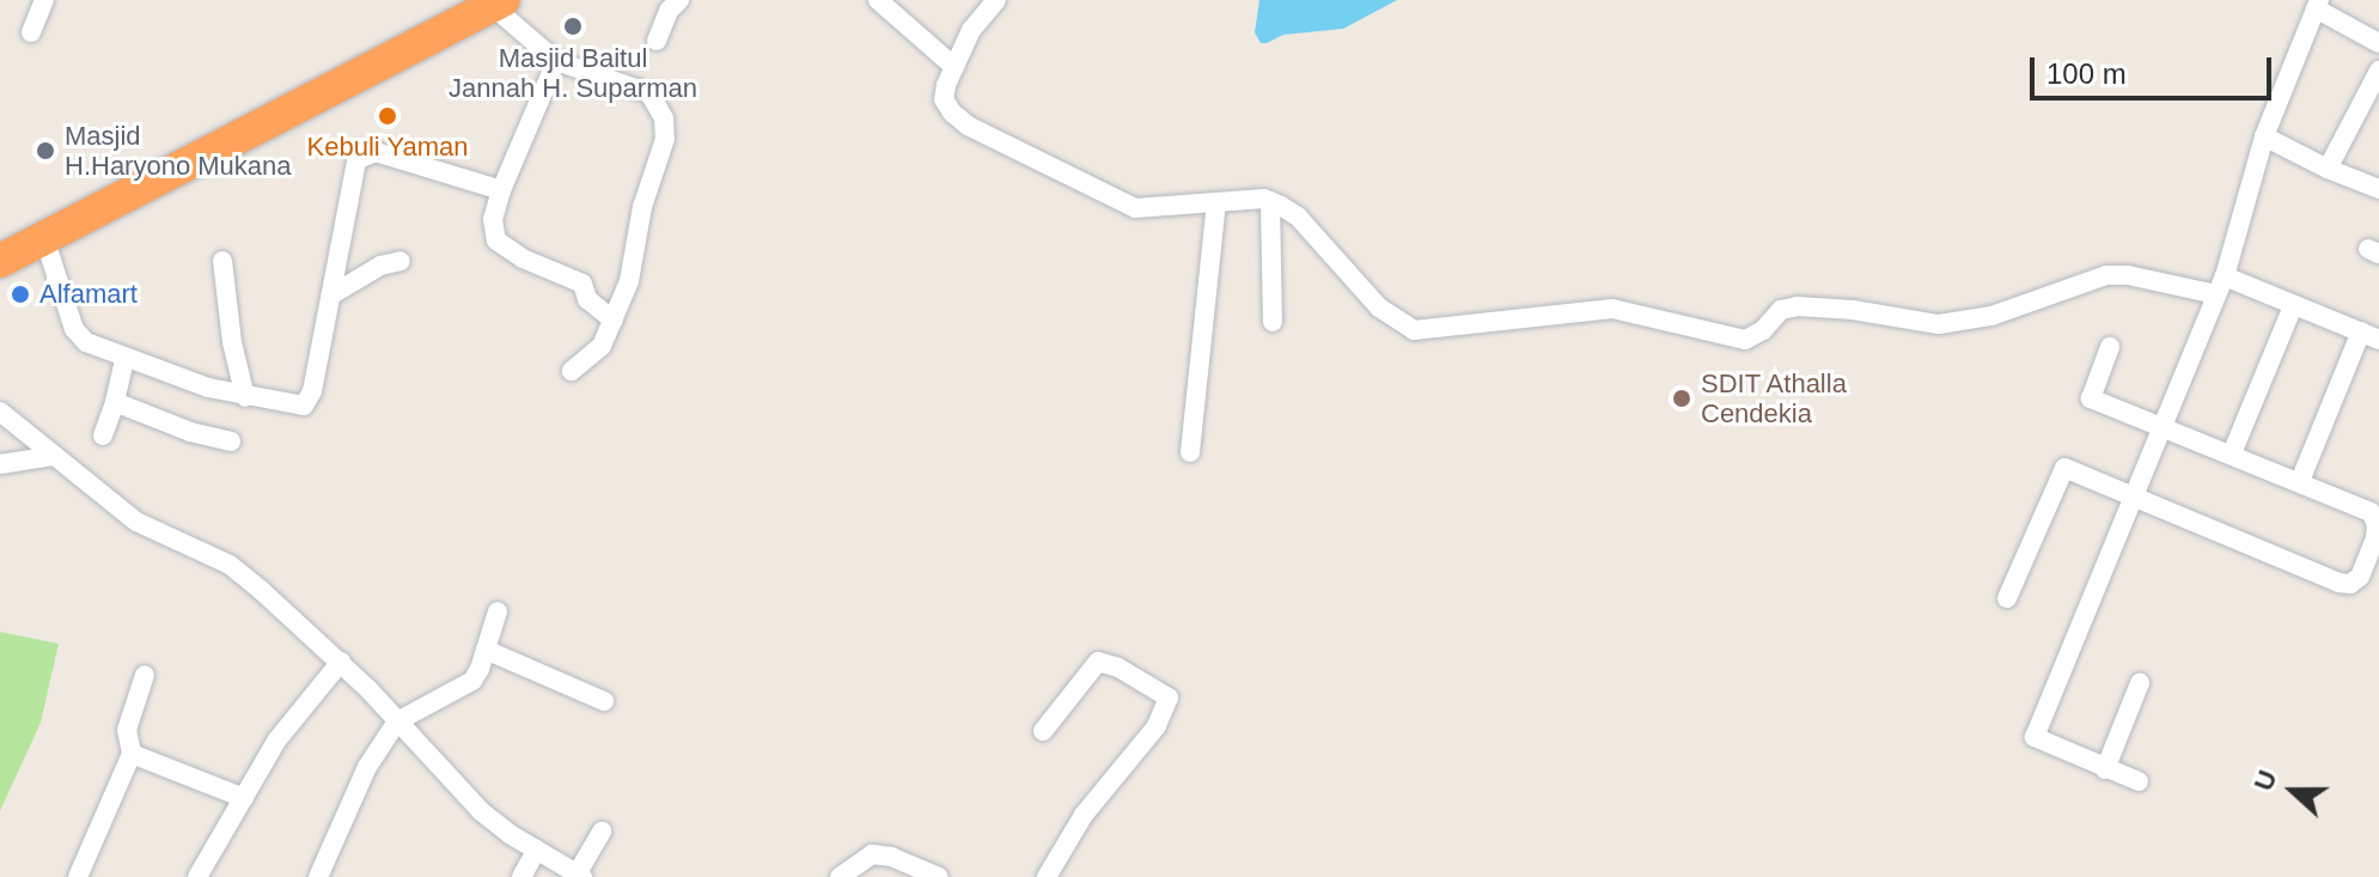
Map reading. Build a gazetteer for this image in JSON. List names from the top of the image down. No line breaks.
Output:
{"places":["Masjid Baitul Jannah H. Suparman","Kebuli Yaman","Masjid H.Haryono Mukana","Alfamart","SDIT Athalla Cendekia"],"scale_bar":"100 m","north":"left"}
